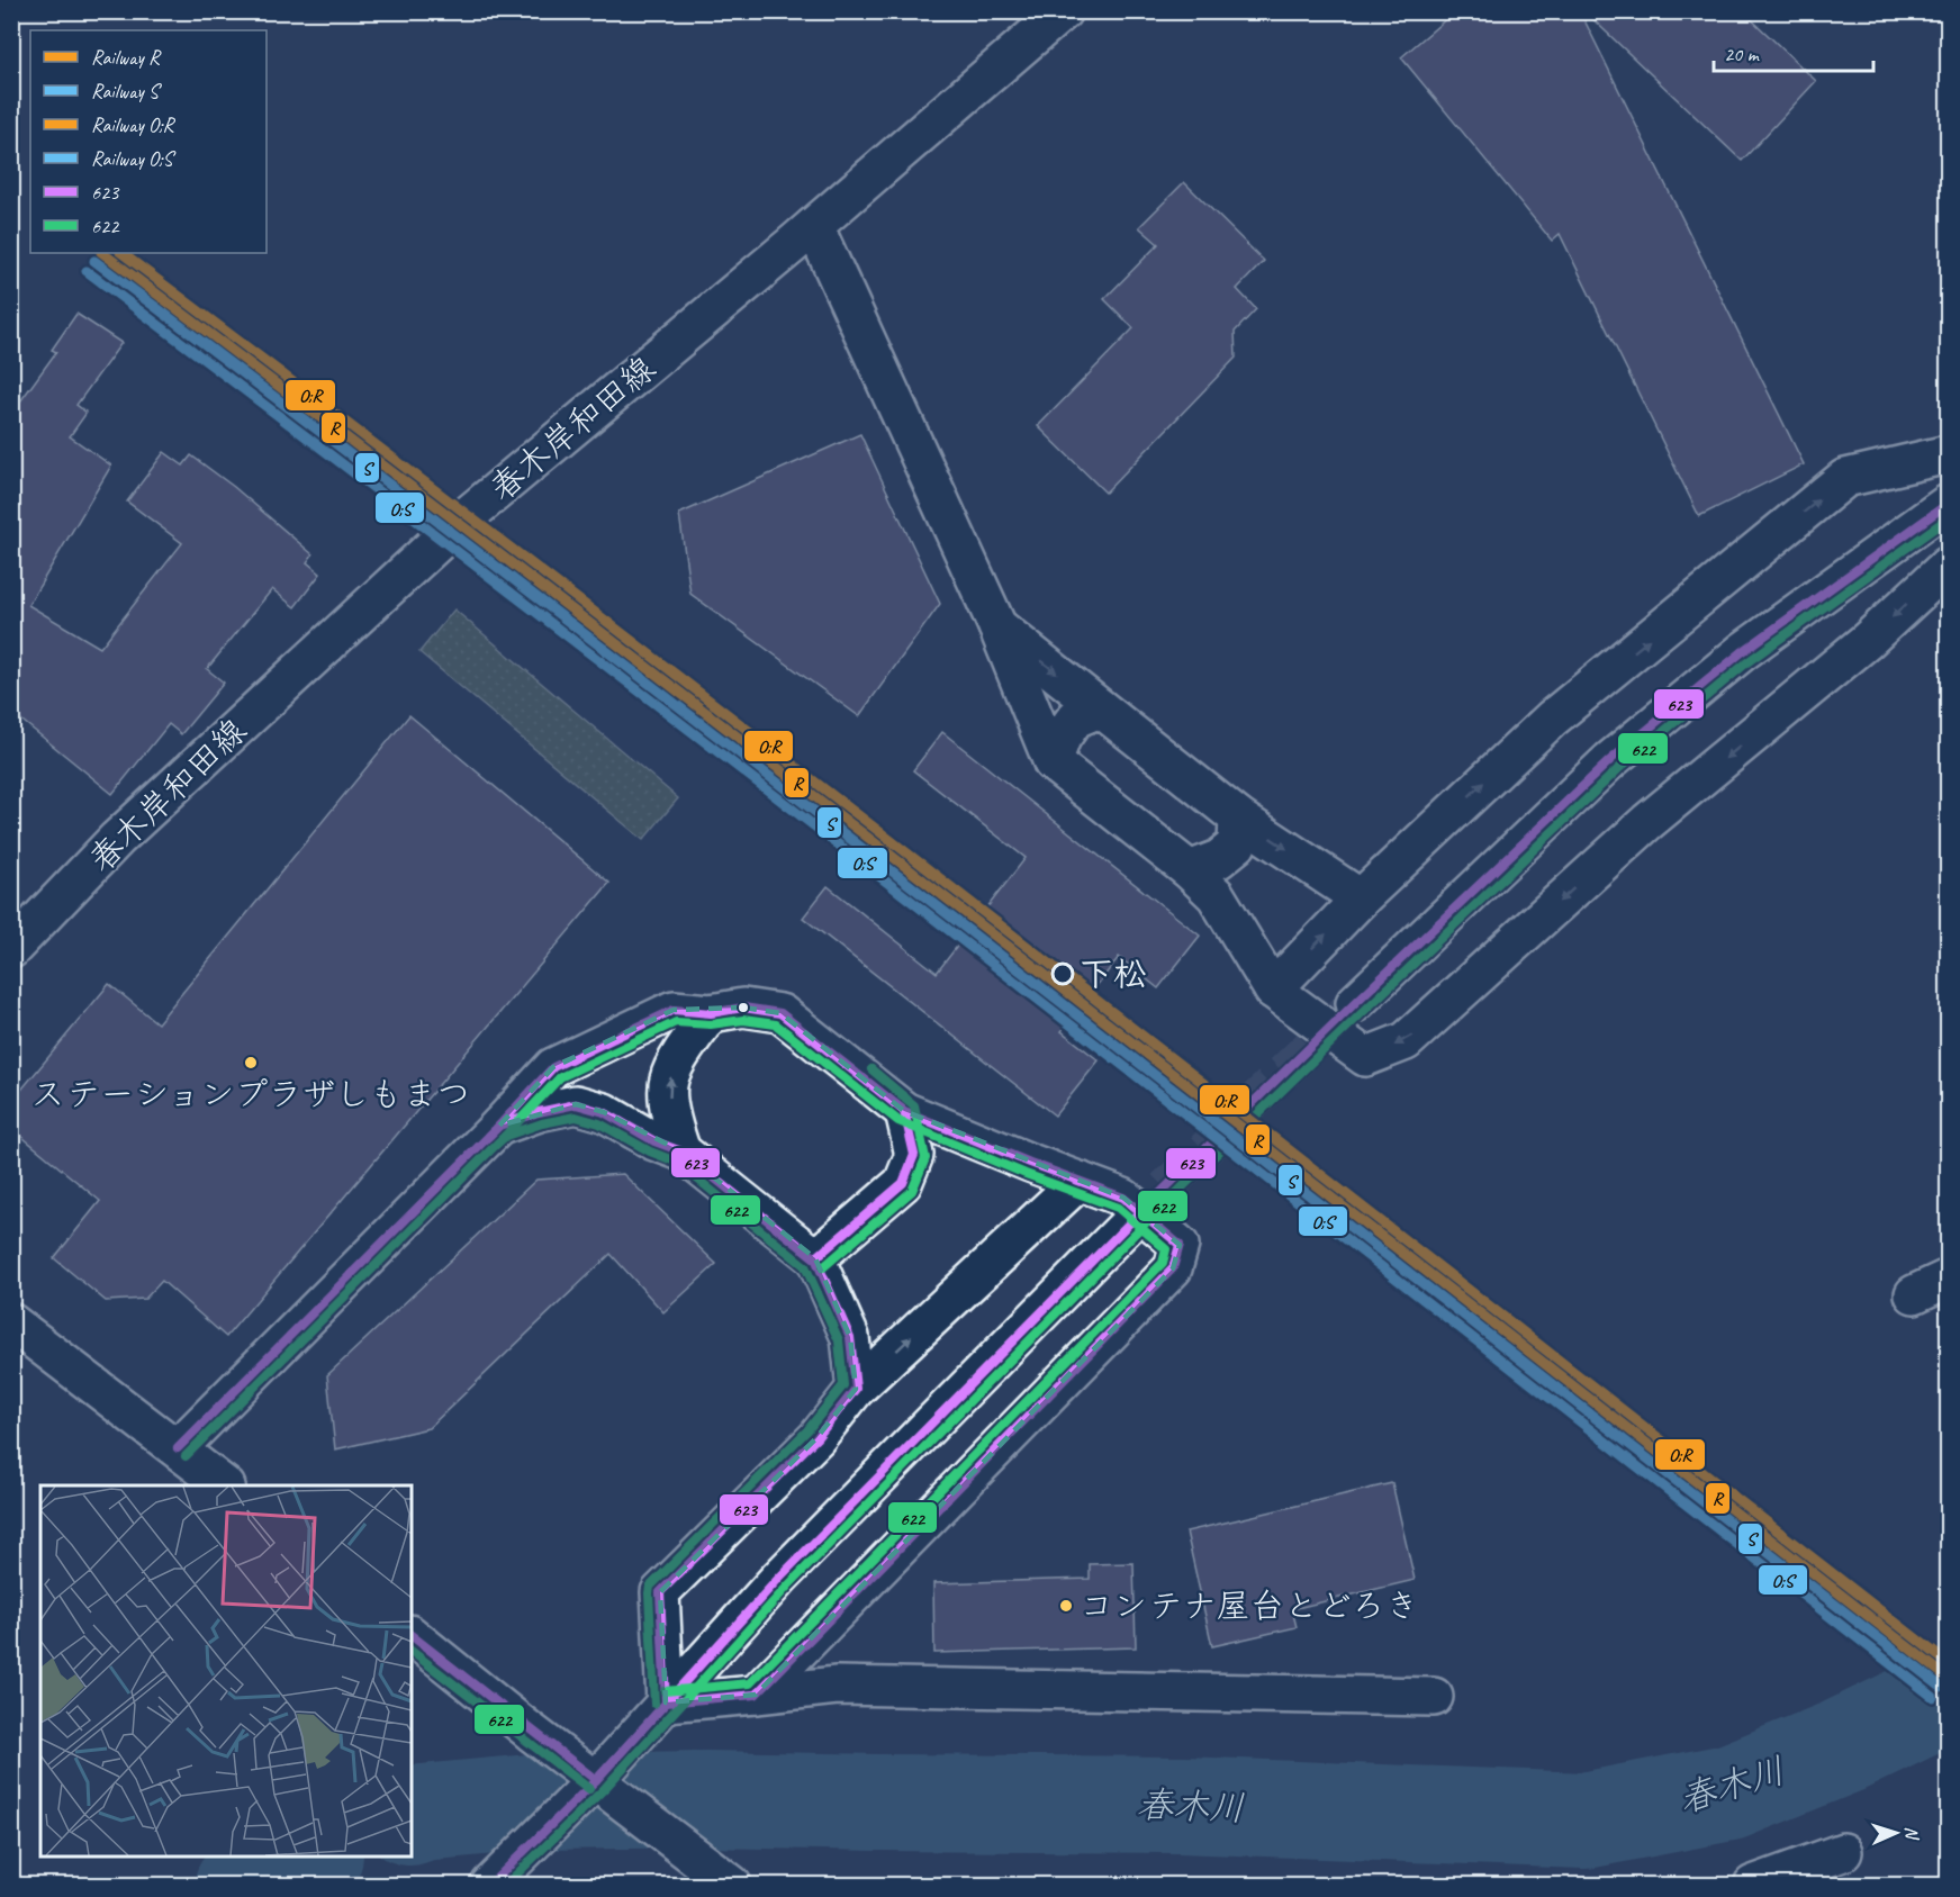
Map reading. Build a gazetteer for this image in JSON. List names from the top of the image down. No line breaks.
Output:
{"streets":{"street":["春木岸和田線"]},"water":["春木川"],"places":["下松","ステーションプラザしもまつ","コンテナ屋台とどろき"],"lines":["rail line R","rail line O;R","rail line S","rail line O;S","transit line 623","transit line 622"],"legend":["Railway R","Railway S","Railway O;R","Railway O;S","623","622"],"scale_bar":"20 m","north":"right"}
